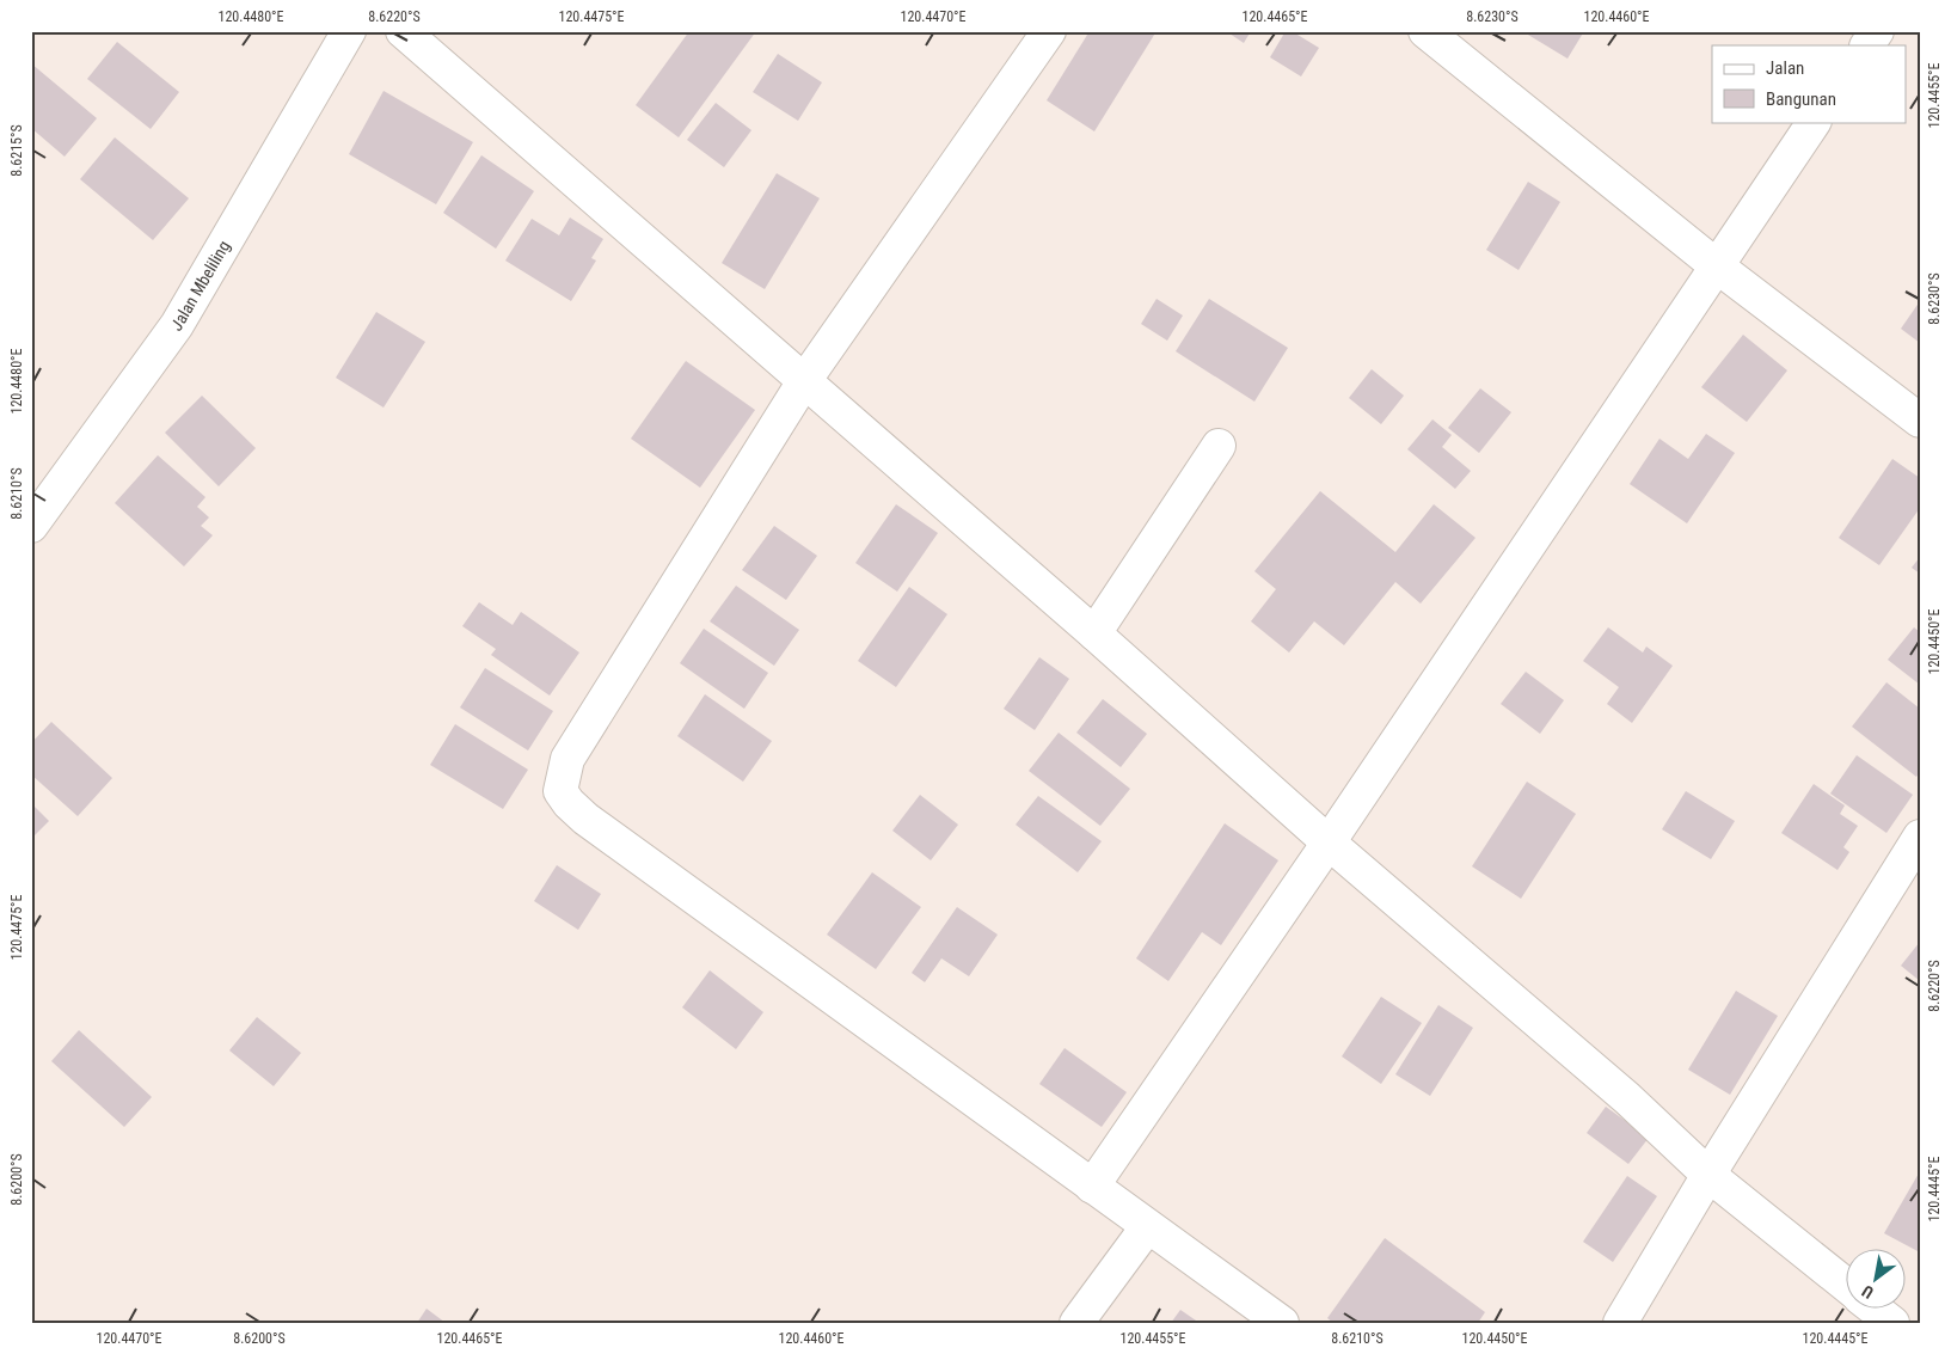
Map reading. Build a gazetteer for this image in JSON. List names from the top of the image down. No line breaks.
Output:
{"streets":{"street":["Jalan Mbeliling"]},"legend":["Jalan","Bangunan"],"north":"bottom left","coordinates":["120.4480°E","8.6220°S","120.4475°E","120.4470°E","120.4465°E","8.6230°S","120.4460°E","120.4455°E","8.6215°S","8.6210°S","120.4450°E","8.6200°S","120.4445°E"]}
